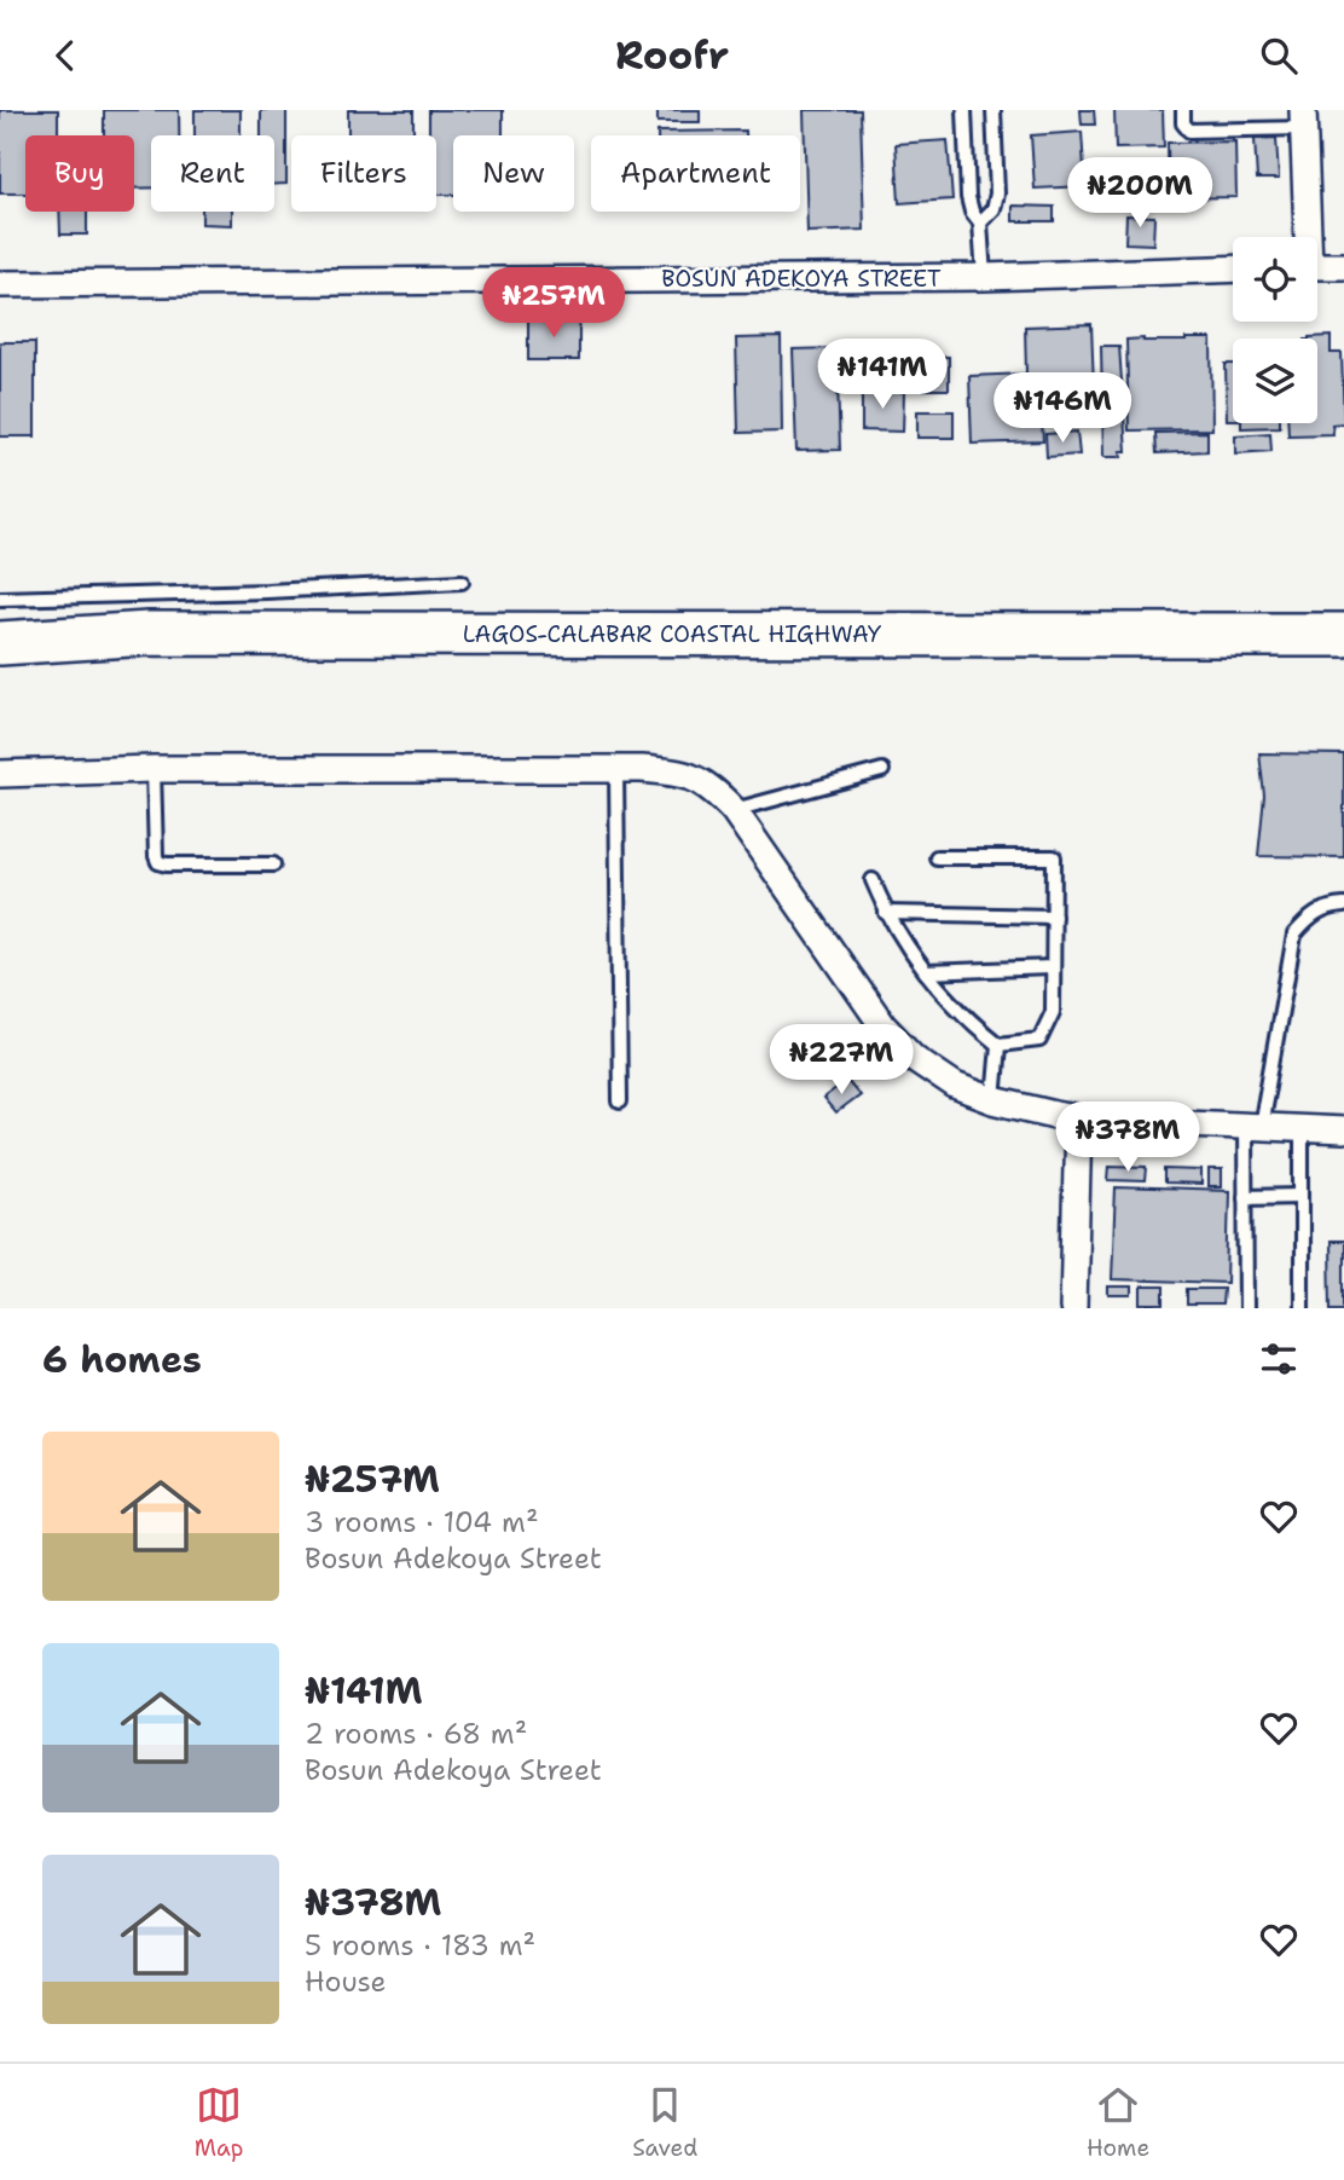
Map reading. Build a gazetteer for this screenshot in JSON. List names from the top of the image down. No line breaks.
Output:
{"streets":{"highway":["LAGOS-CALABAR COASTAL HIGHWAY"],"street":["BOSUN ADEKOYA STREET"]},"page":{"header":"Roofr","chip":["Buy","Rent","Filters","New","Apartment"],"price":["₦200M","₦257M","₦141M","₦146M","₦227M","₦378M"],"heading":"6 homes","list":[{"name":"₦257M","note":"3 rooms · 104 m² · Bosun Adekoya Street"},{"name":"₦141M","note":"2 rooms · 68 m² · Bosun Adekoya Street"},{"name":"₦378M","note":"5 rooms · 183 m² · House"}],"tabs":["Map","Saved","Home"]}}
